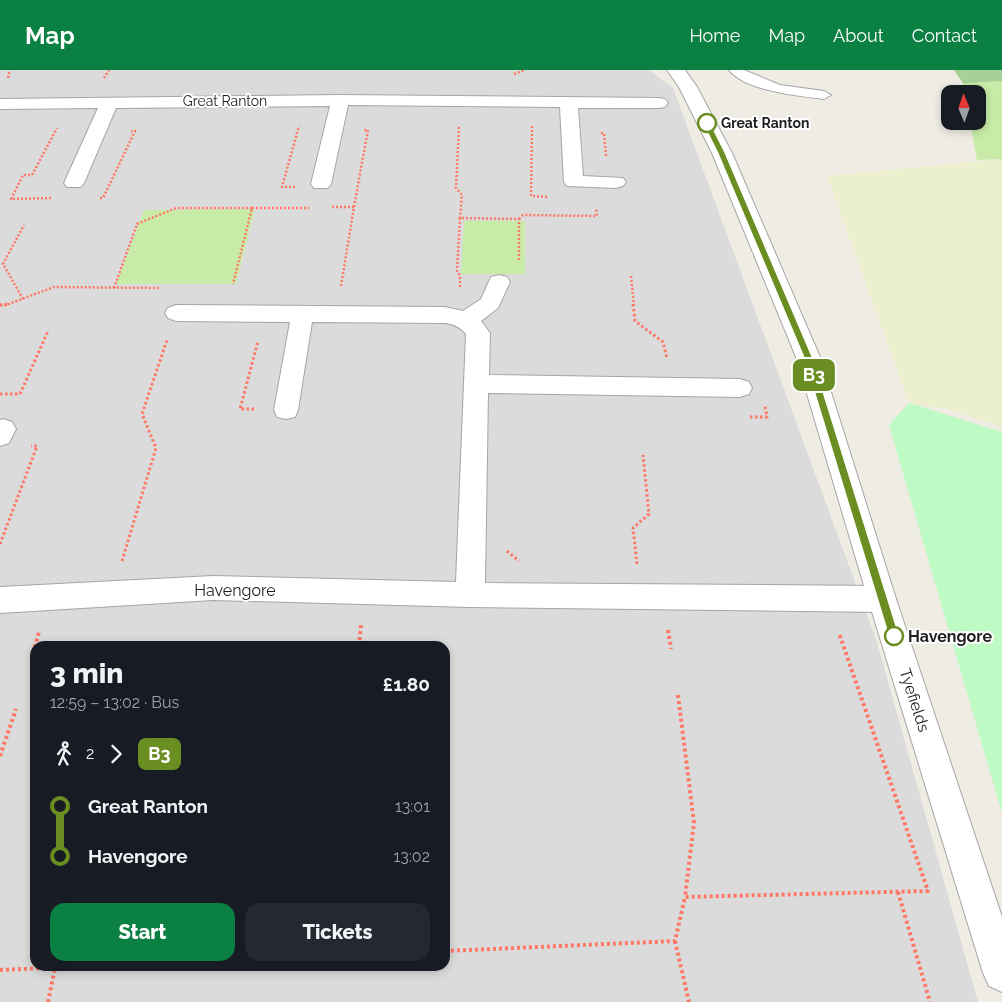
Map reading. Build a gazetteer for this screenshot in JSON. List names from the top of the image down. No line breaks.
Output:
{"streets":{"street":["Great Ranton","Havengore","Tyefields"]},"crossings":[["Havengore","Tyefields"]],"places":["Great Ranton","Havengore"],"lines":["bus line B3"],"north":"top","page":{"header":"Map","nav":["Home","Map","About","Contact"],"on_map":"B3","heading":["3 min","12:59 – 13:02 · Bus","£1.80"],"legs":["2","B3"],"list":[{"name":"Great Ranton","value":"13:01"},{"name":"Havengore","value":"13:02"}],"buttons":["Start","Tickets"]}}
